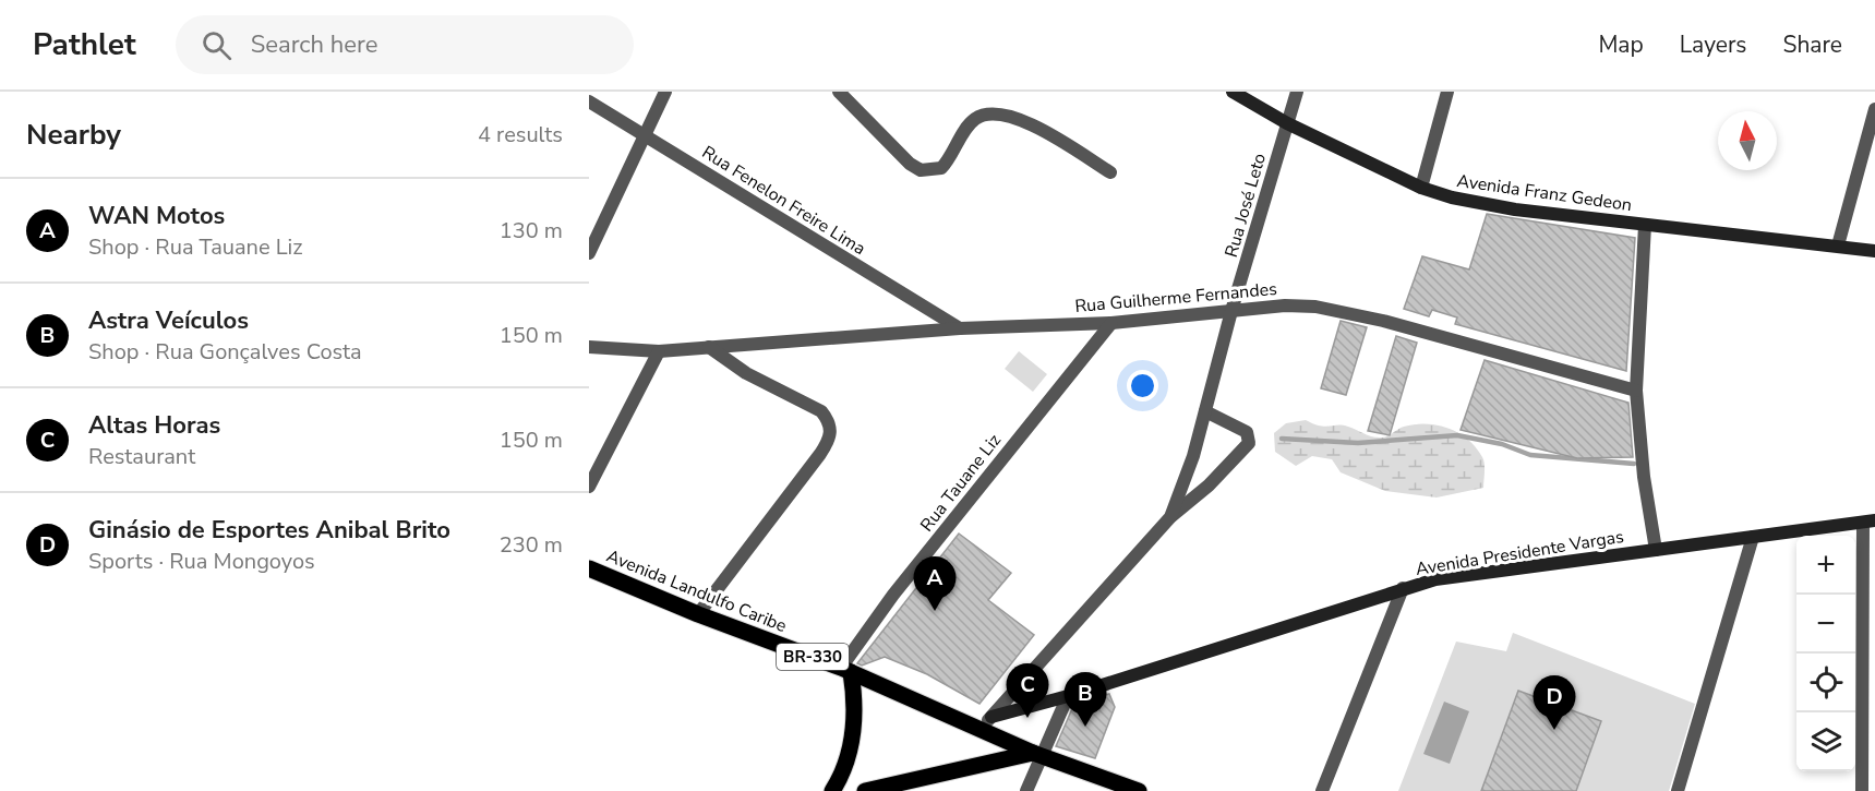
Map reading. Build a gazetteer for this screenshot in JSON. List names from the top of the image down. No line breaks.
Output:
{"streets":{"main road":["Avenida Landulfo Caribe","BR-330"],"street":["Avenida Franz Gedeon","Rua Fenelon Freire Lima","Rua José Leto","Rua Guilherme Fernandes","Rua Tauane Liz","Avenida Presidente Vargas"]},"crossings":[["Avenida Franz Gedeon","Rua José Leto"],["Rua Fenelon Freire Lima","Rua Guilherme Fernandes"],["Rua José Leto","Rua Guilherme Fernandes"],["Rua José Leto","Avenida Presidente Vargas"],["Rua José Leto","Avenida Landulfo Caribe"],["Rua Guilherme Fernandes","Rua Tauane Liz"],["Rua Tauane Liz","Avenida Landulfo Caribe"]],"north":"top","page":{"header":"Pathlet","search":"Search here","nav":["Map","Layers","Share"],"heading":["Nearby","4 results"],"list":[{"mark":"A","name":"WAN Motos","note":"Shop · Rua Tauane Liz","value":"130 m"},{"mark":"B","name":"Astra Veículos","note":"Shop · Rua Gonçalves Costa","value":"150 m"},{"mark":"C","name":"Altas Horas","note":"Restaurant","value":"150 m"},{"mark":"D","name":"Ginásio de Esportes Anibal Brito","note":"Sports · Rua Mongoyos","value":"230 m"}],"map_buttons":["+","−"],"pins":["A","C","B","D"]}}
